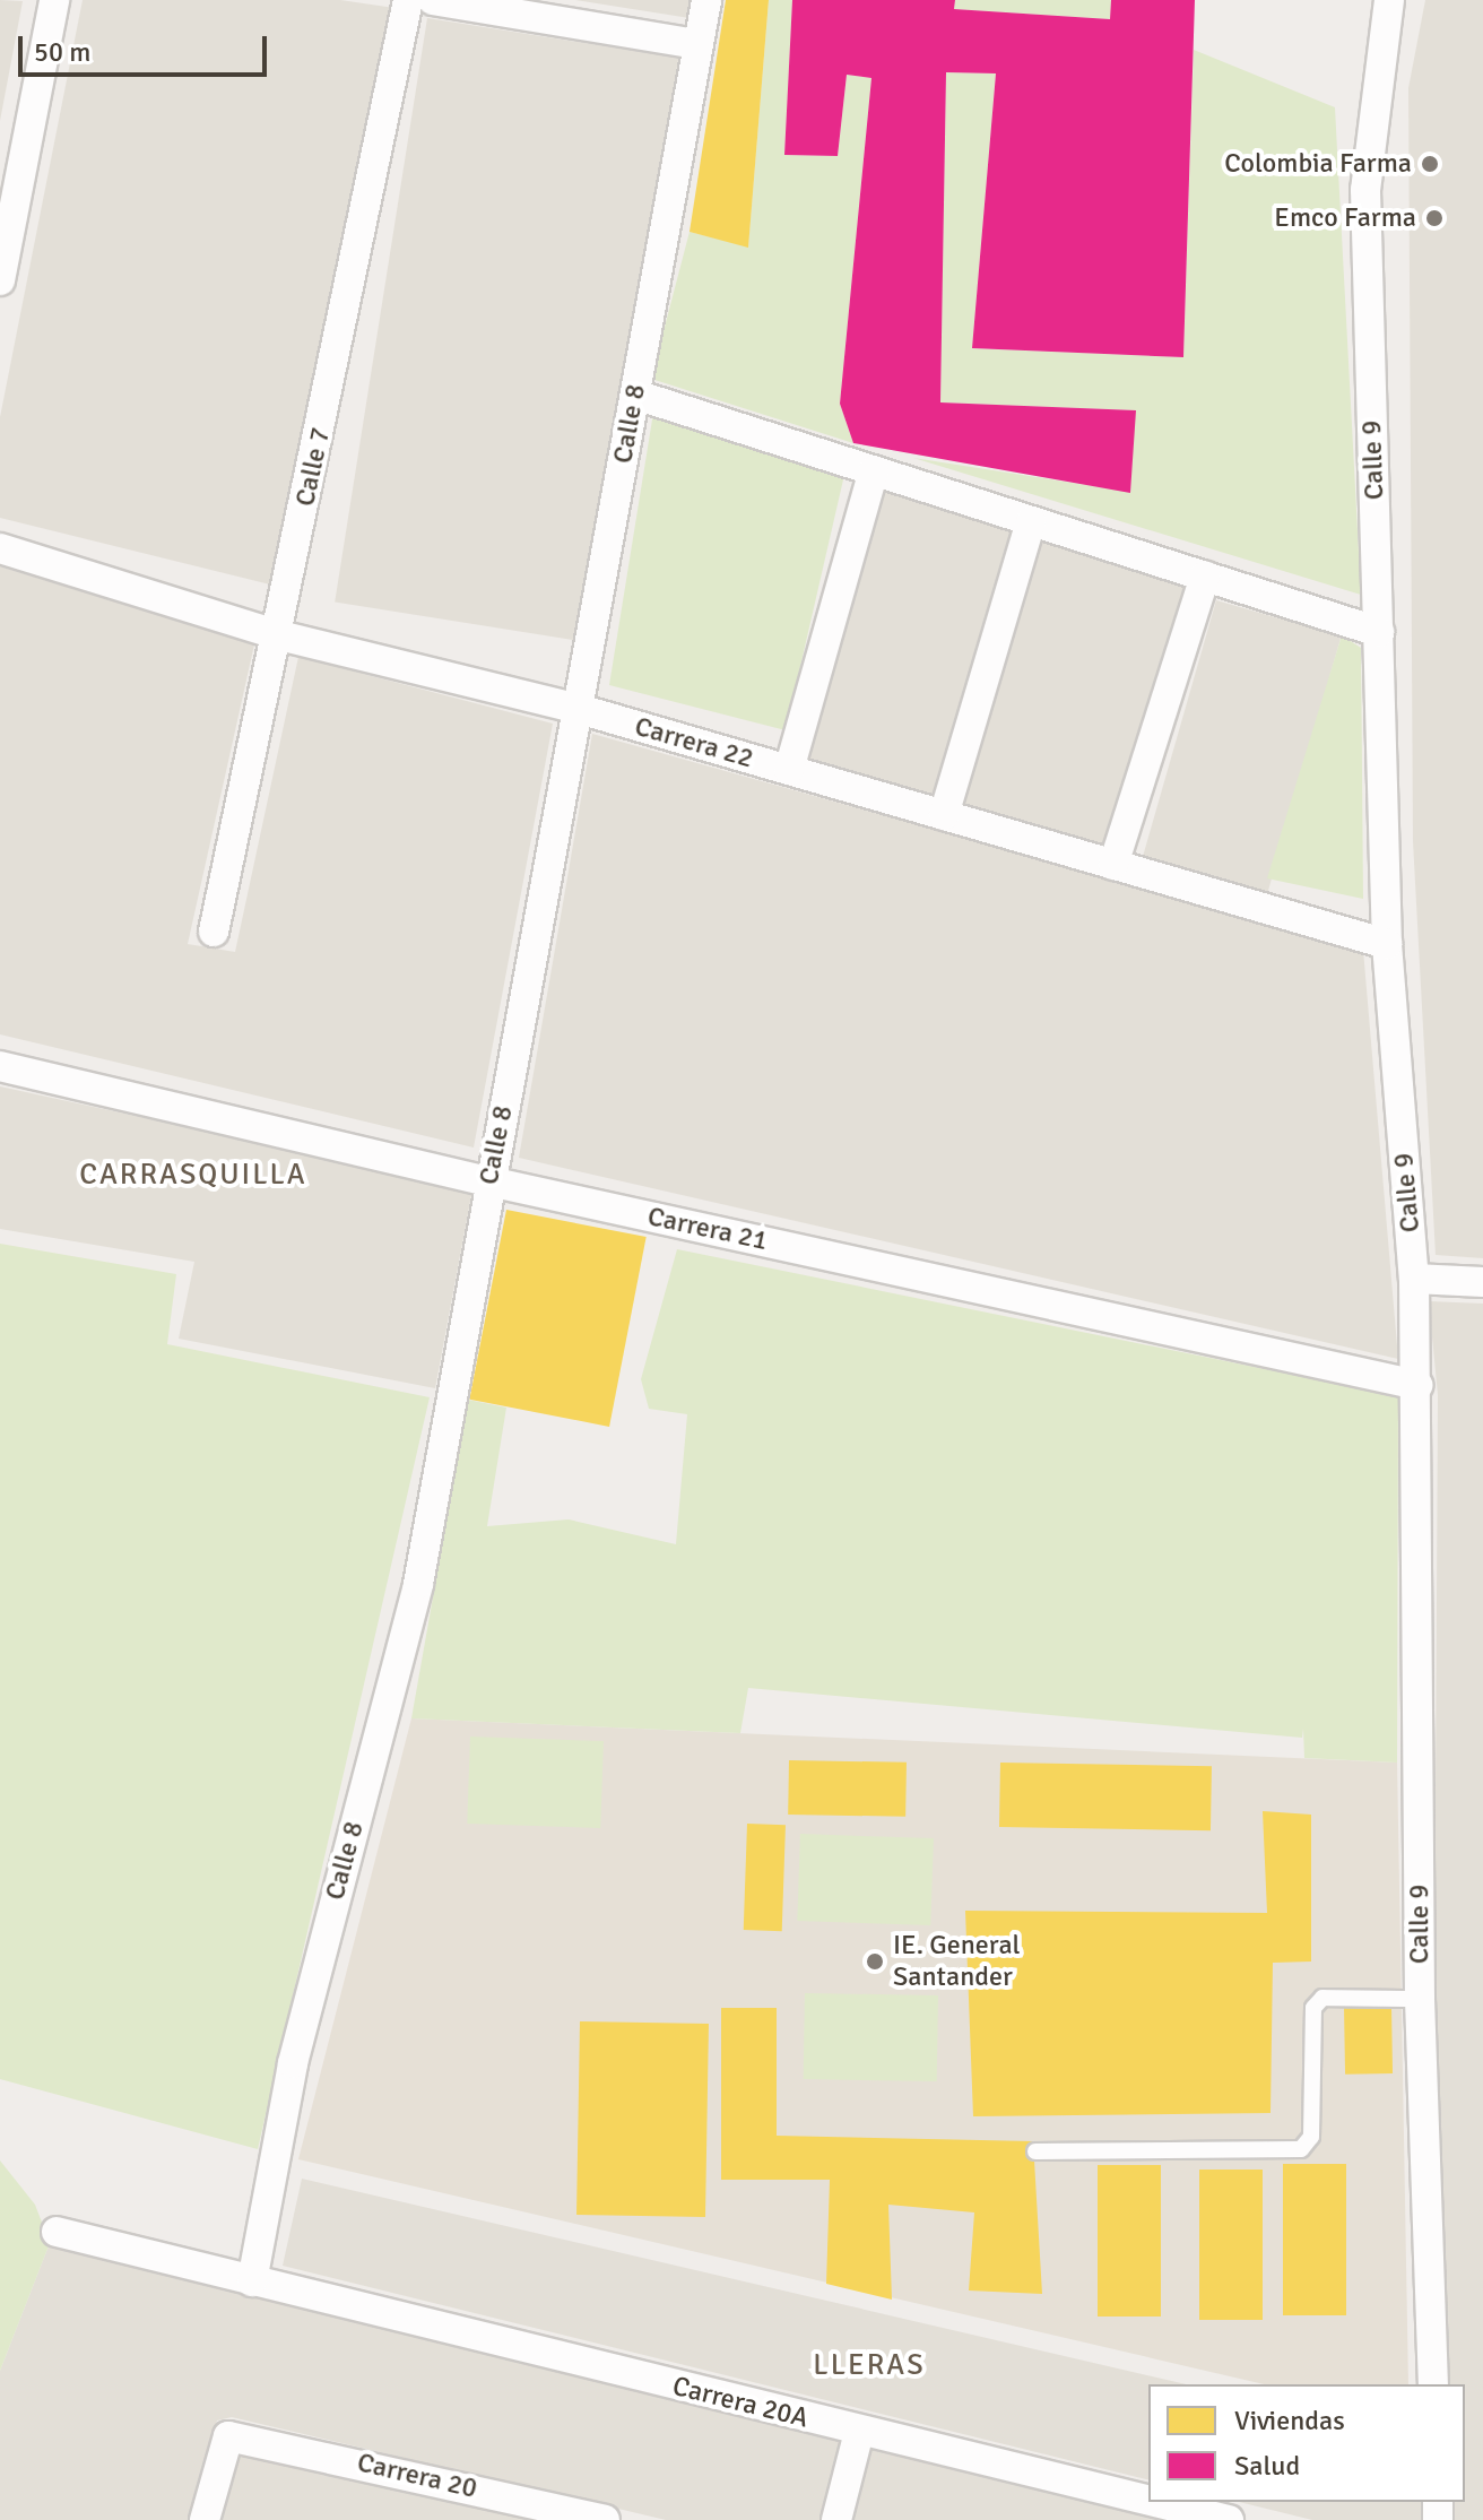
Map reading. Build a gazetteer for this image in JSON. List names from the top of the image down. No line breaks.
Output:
{"streets":{"street":["Calle 8","Calle 9","Calle 7","Carrera 22","Carrera 21","Carrera 20A","Carrera 20"]},"crossings":[["Calle 8","Carrera 22"],["Calle 8","Carrera 21"],["Calle 8","Carrera 20A"],["Calle 9","Carrera 22"],["Calle 9","Carrera 21"],["Calle 7","Carrera 22"]],"districts":["CARRASQUILLA","LLERAS"],"places":["Colombia Farma","Emco Farma","IE. General Santander"],"legend":["Viviendas","Salud"],"scale_bar":"50 m"}
